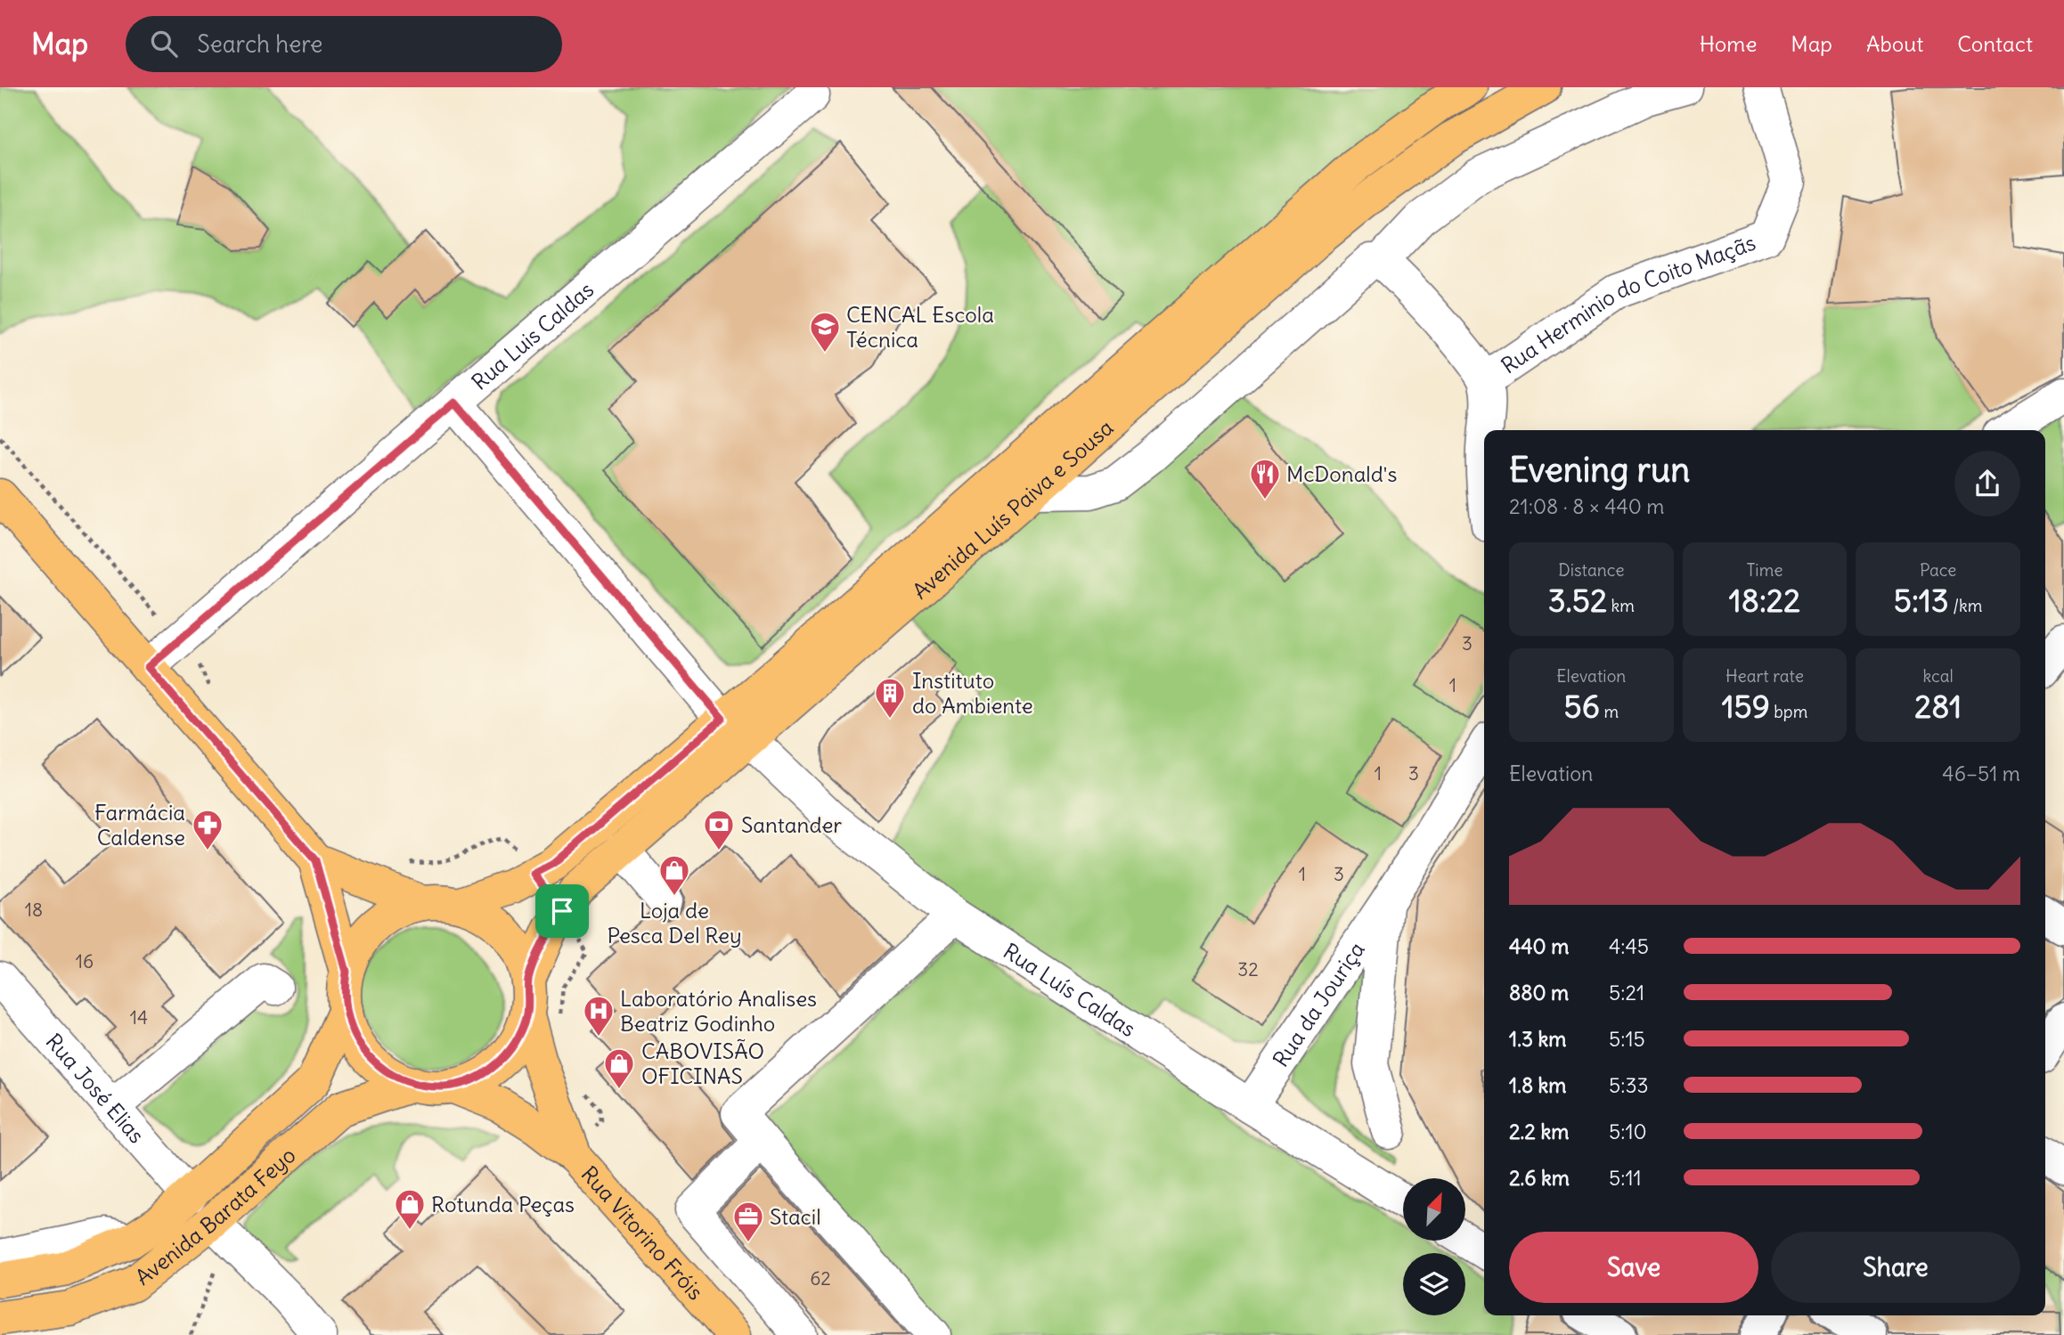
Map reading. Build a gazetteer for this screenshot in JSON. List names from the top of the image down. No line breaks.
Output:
{"streets":{"main road":["Avenida Luís Paiva e Sousa","Avenida Barata Feyo","Rua Vitorino Fróis"],"street":["Rua Herminio do Coito Maçãs","Rua Luis Caldas","Rua Luís Caldas","Rua da Jouriça","Rua José Elias"]},"crossings":[["Rua Luis Caldas","Avenida Luís Paiva e Sousa"],["Avenida Luís Paiva e Sousa","Rua Luís Caldas"],["Avenida Luís Paiva e Sousa","Avenida Barata Feyo"],["Avenida Luís Paiva e Sousa","Rua Vitorino Fróis"],["Rua Luís Caldas","Rua da Jouriça"],["Rua José Elias","Avenida Barata Feyo"],["Avenida Barata Feyo","Rua Vitorino Fróis"]],"places":{"school or university":["CENCAL Escola Técnica"],"restaurant":["McDonald's"],"building":["Instituto do Ambiente"],"pharmacy":["Farmácia Caldense"],"bank":["Santander"],"shop":["Loja de Pesca Del Rey","CABOVISÃO OFICINAS","Rotunda Peças"],"hospital":["Laboratório Analises Beatriz Godinho"],"office":["Stacil"]},"house_numbers":["3","1","1","3","1","3","18","16","32","14","62"],"north":"top right","page":{"header":"Map","search":"Search here","nav":["Home","Map","About","Contact"],"heading":["Evening run","21:08 · 8 × 440 m"],"stats":[["Distance","3.52 km"],["Time","18:22"],["Pace","5:13 /km"],["Elevation","56 m"],["Heart rate","159 bpm"],["kcal","281"]],"chart":["Elevation","46–51 m"],"list":[{"name":"440 m","note":"4:45"},{"name":"880 m","note":"5:21"},{"name":"1.3 km","note":"5:15"},{"name":"1.8 km","note":"5:33"},{"name":"2.2 km","note":"5:10"},{"name":"2.6 km","note":"5:11"}],"buttons":["Save","Share"]}}
